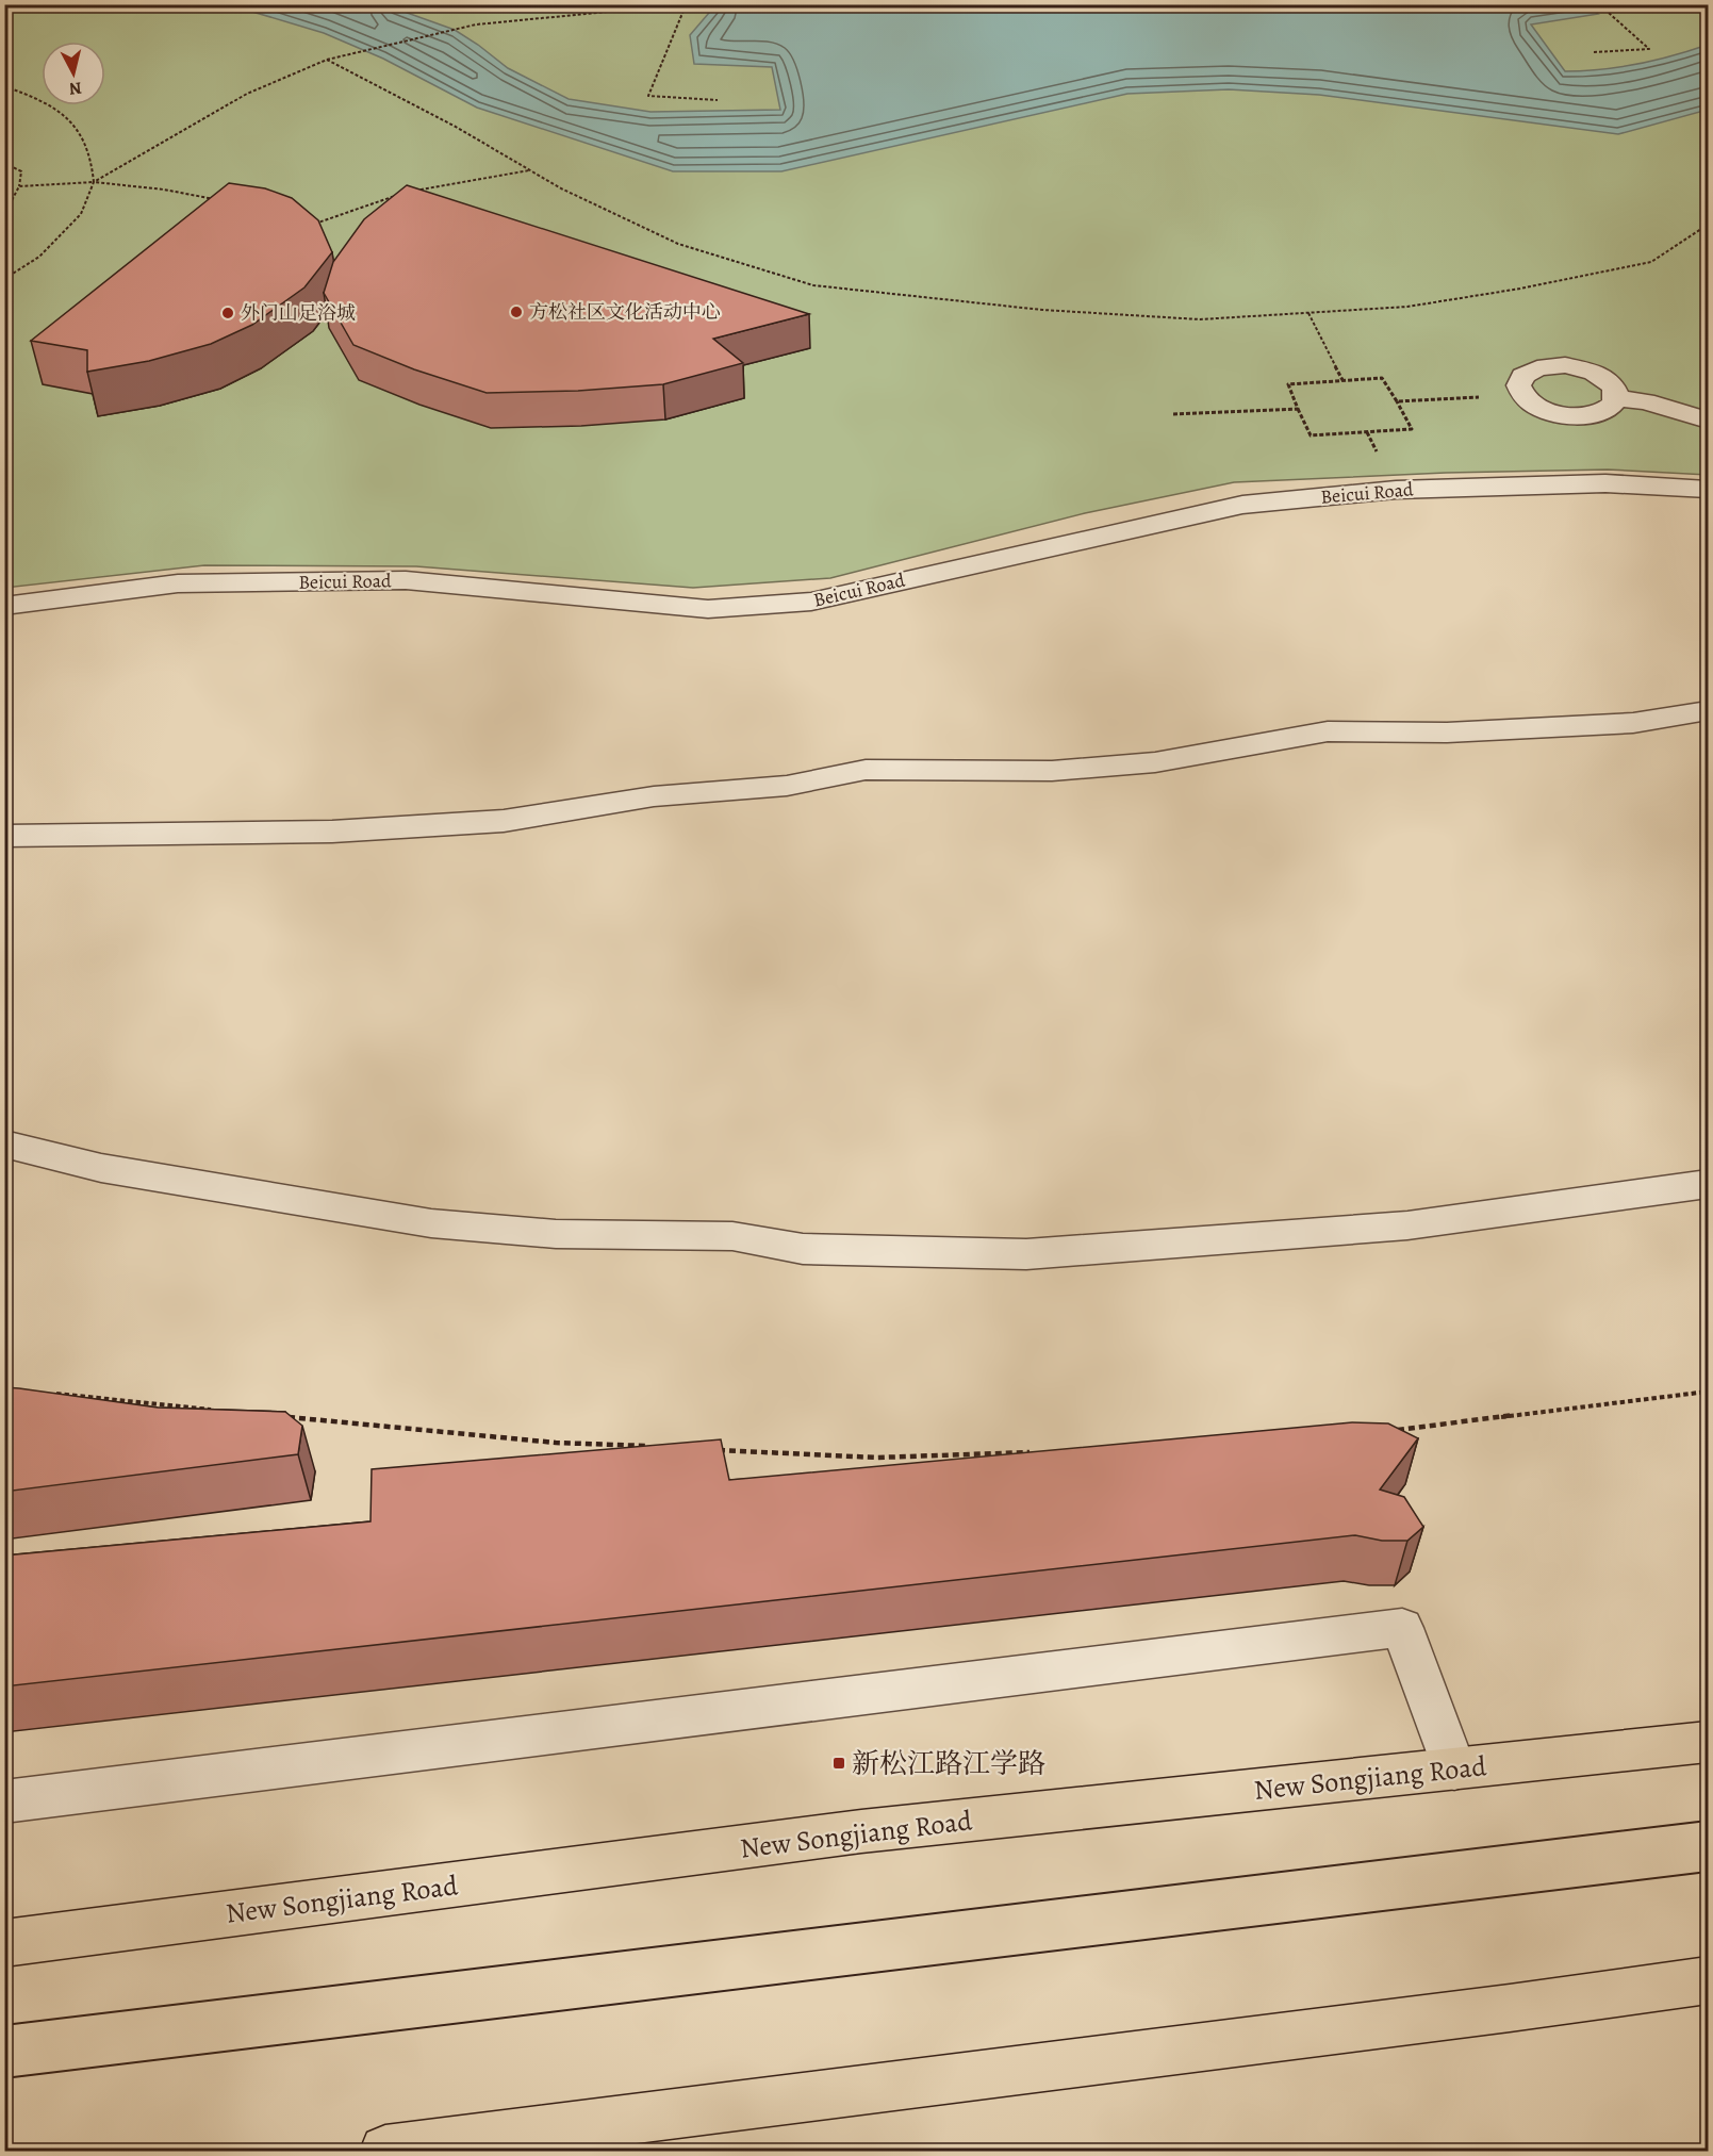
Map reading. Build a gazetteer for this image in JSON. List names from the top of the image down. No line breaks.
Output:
{"streets":{"main road":["New Songjiang Road"],"street":["Beicui Road"]},"places":{"other":["方松社区文化活动中心","外门山足浴城"],"transit":["新松江路江学路"]},"north":"bottom"}
